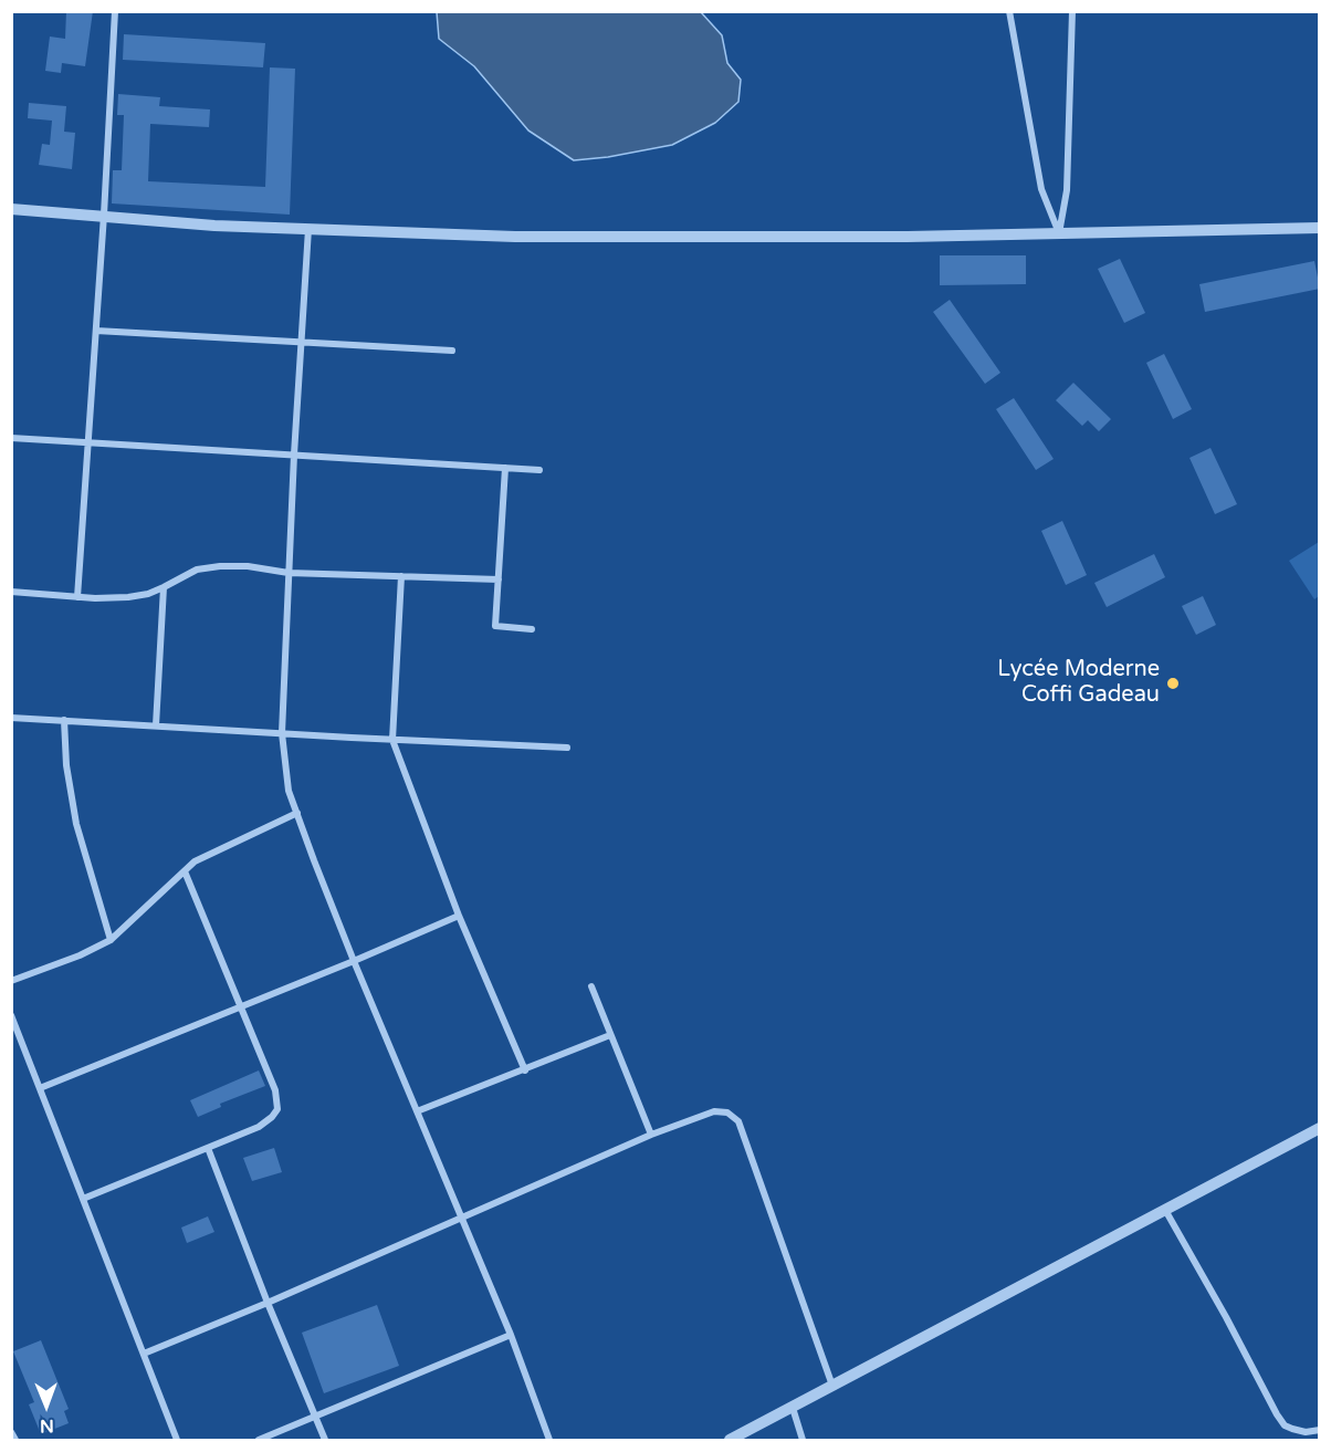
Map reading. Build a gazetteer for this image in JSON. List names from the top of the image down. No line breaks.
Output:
{"places":["Lycée Moderne Coffi Gadeau"],"north":"bottom"}
